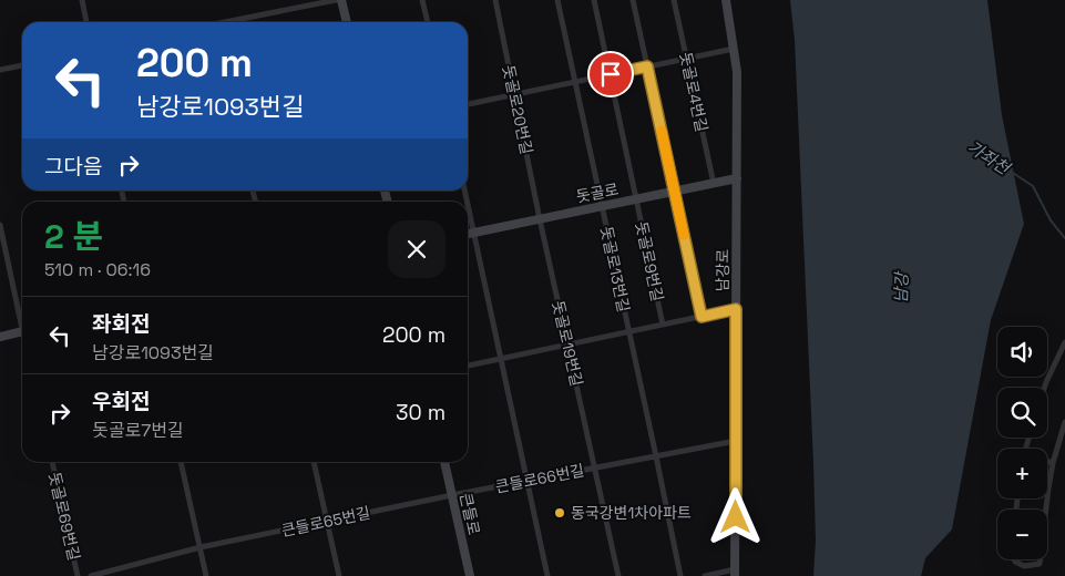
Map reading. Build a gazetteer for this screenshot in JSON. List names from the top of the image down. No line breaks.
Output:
{"streets":{"street":["돗골로4번길","돗골로20번길","돗골로","돗골로9번길","돗골로13번길","남강로","돗골로19번길","큰들로66번길","큰들로","돗골로69번길","큰들로65번길"]},"crossings":[["돗골로4번길","돗골로"],["돗골로20번길","돗골로"],["돗골로20번길","돗골로19번길"],["돗골로","돗골로9번길"],["돗골로","돗골로13번길"],["돗골로","남강로"],["돗골로","돗골로19번길"],["돗골로13번길","큰들로66번길"],["남강로","큰들로66번길"],["돗골로19번길","큰들로66번길"],["큰들로66번길","큰들로"],["큰들로66번길","큰들로65번길"],["큰들로","큰들로65번길"]],"water":["가좌천","남강"],"places":["동국강변1차아파트"],"page":{"turn":["200 m","남강로1093번길"],"then":"그다음","heading":["2 분","510 m · 06:16"],"list":[{"name":"좌회전","note":"남강로1093번길","value":"200 m"},{"name":"우회전","note":"돗골로7번길","value":"30 m"}],"map_buttons":["+","−"]}}
